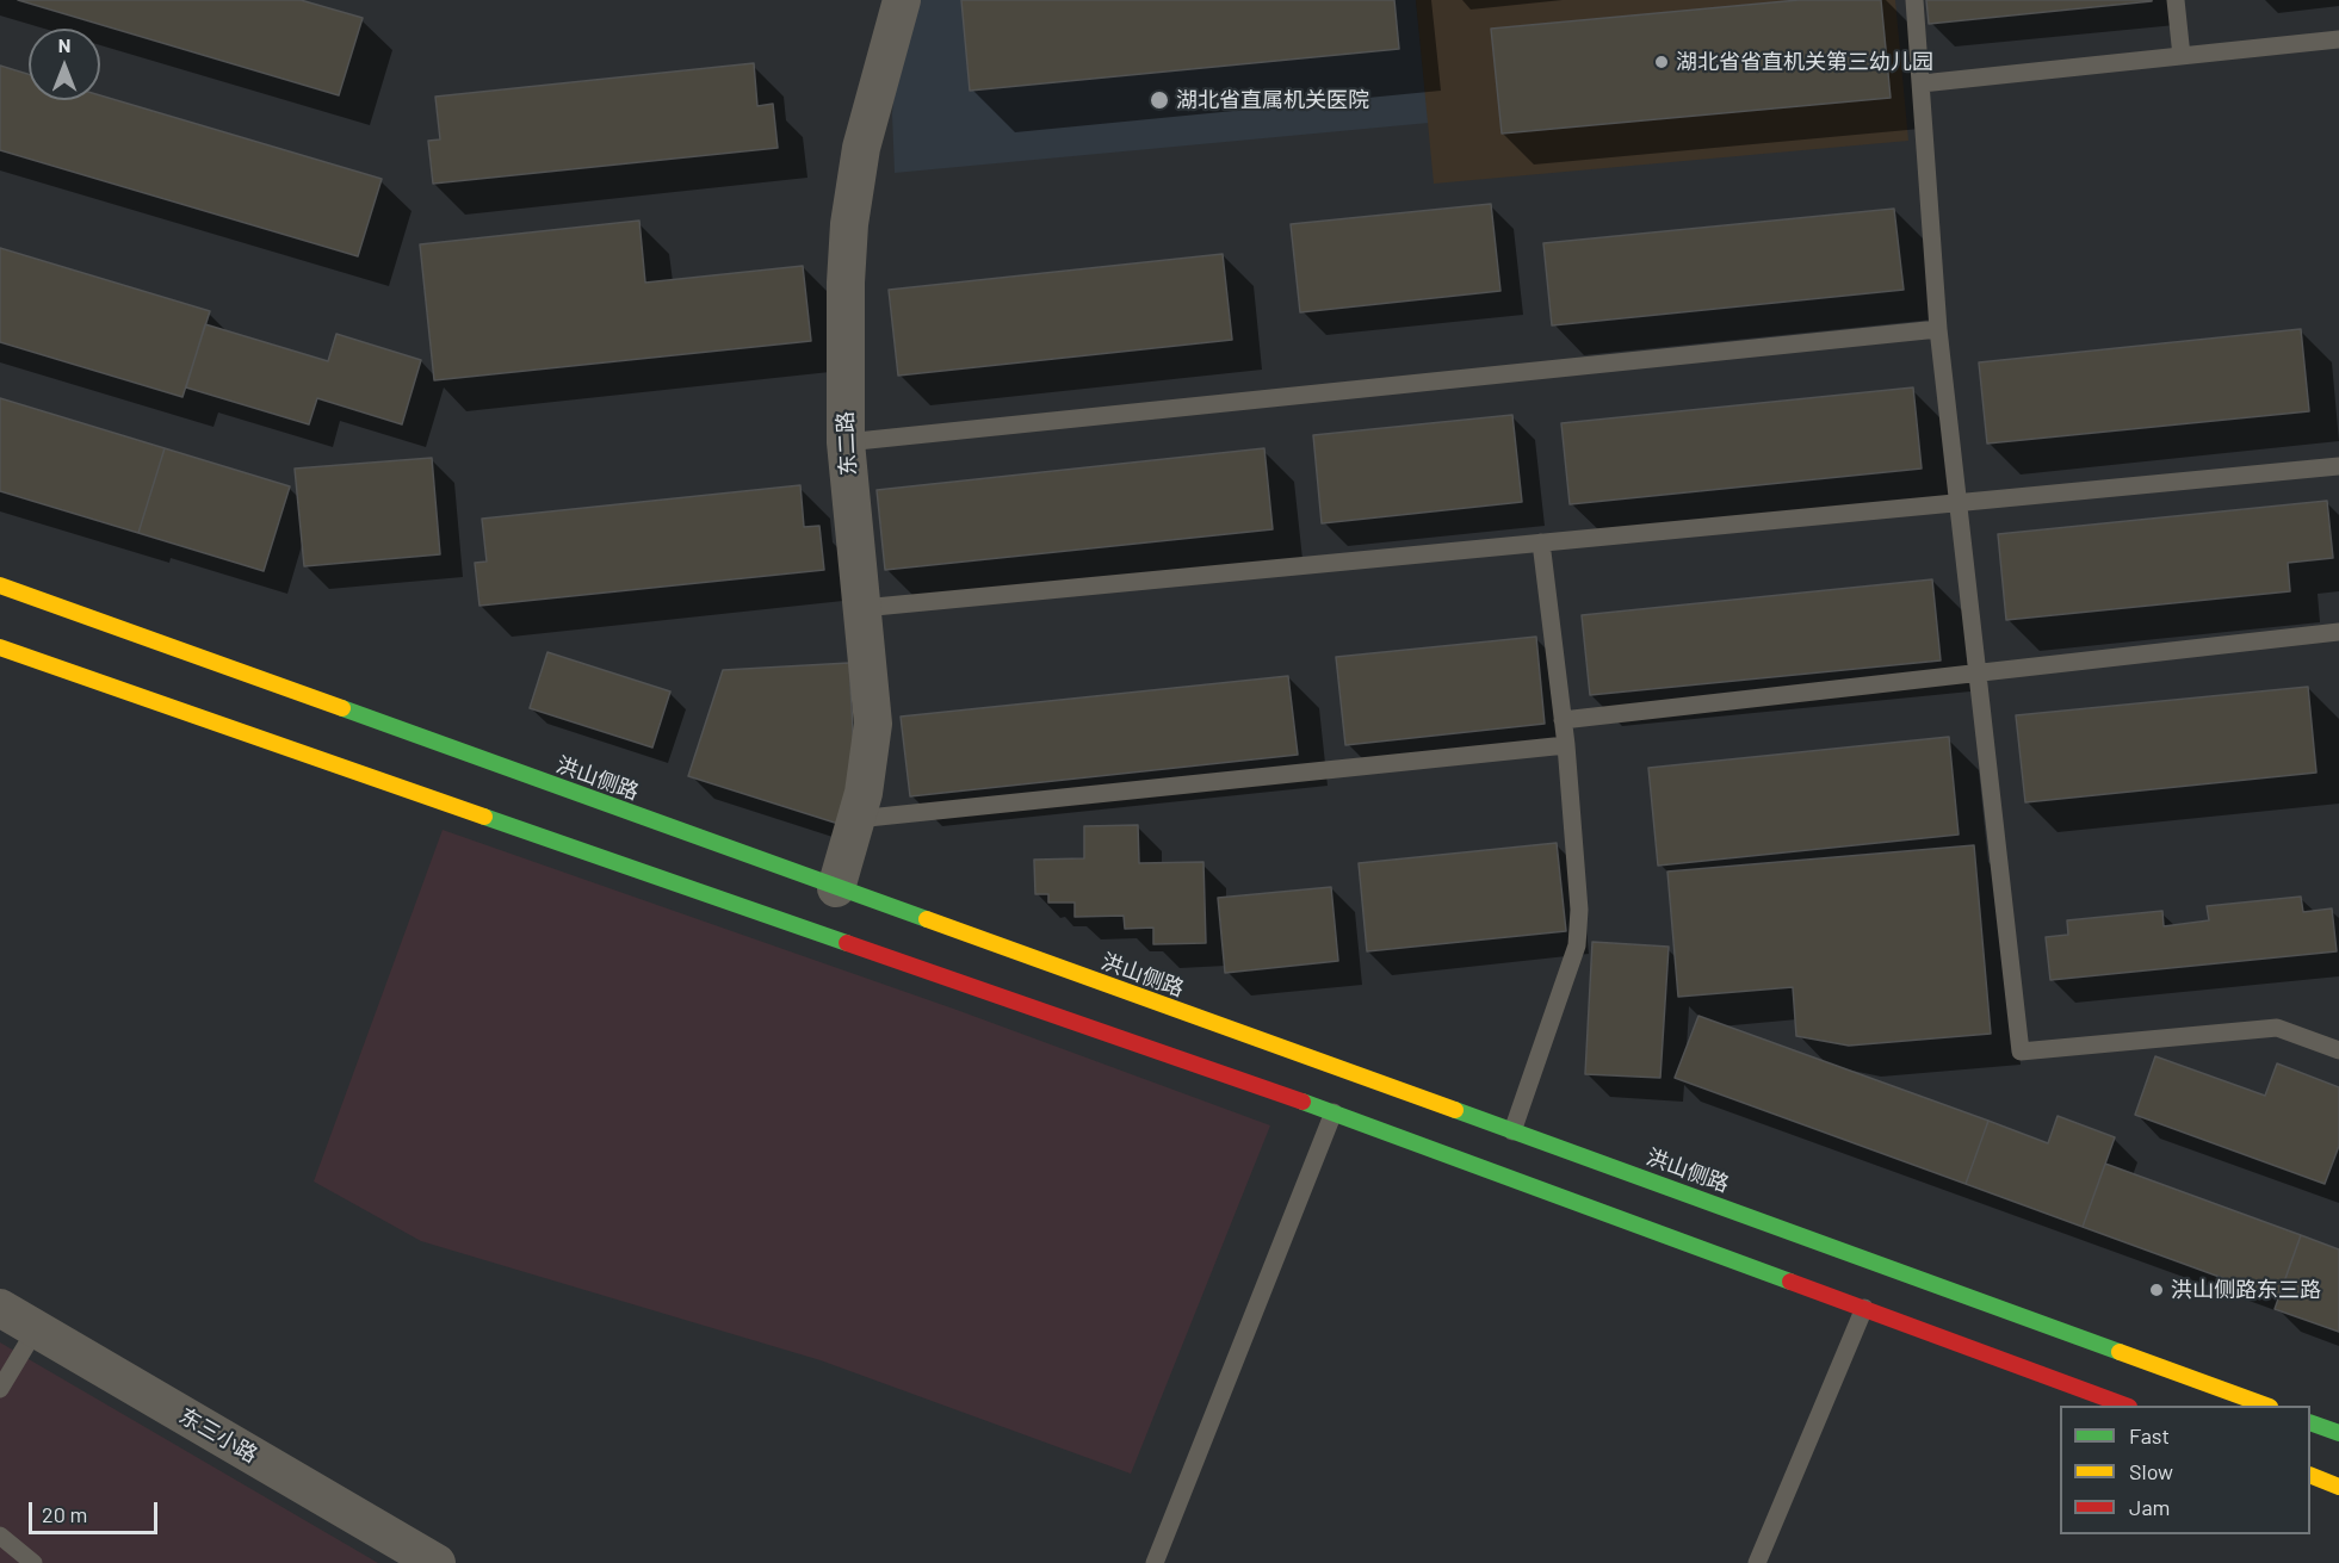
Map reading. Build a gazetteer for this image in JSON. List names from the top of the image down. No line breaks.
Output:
{"streets":{"main road":["洪山侧路"],"street":["东二路","东三小路"]},"crossings":[["东二路","洪山侧路"]],"places":["湖北省省直机关第三幼儿园","湖北省直属机关医院","洪山侧路东三路"],"legend":["Fast","Slow","Jam"],"scale_bar":"20 m","north":"top"}
